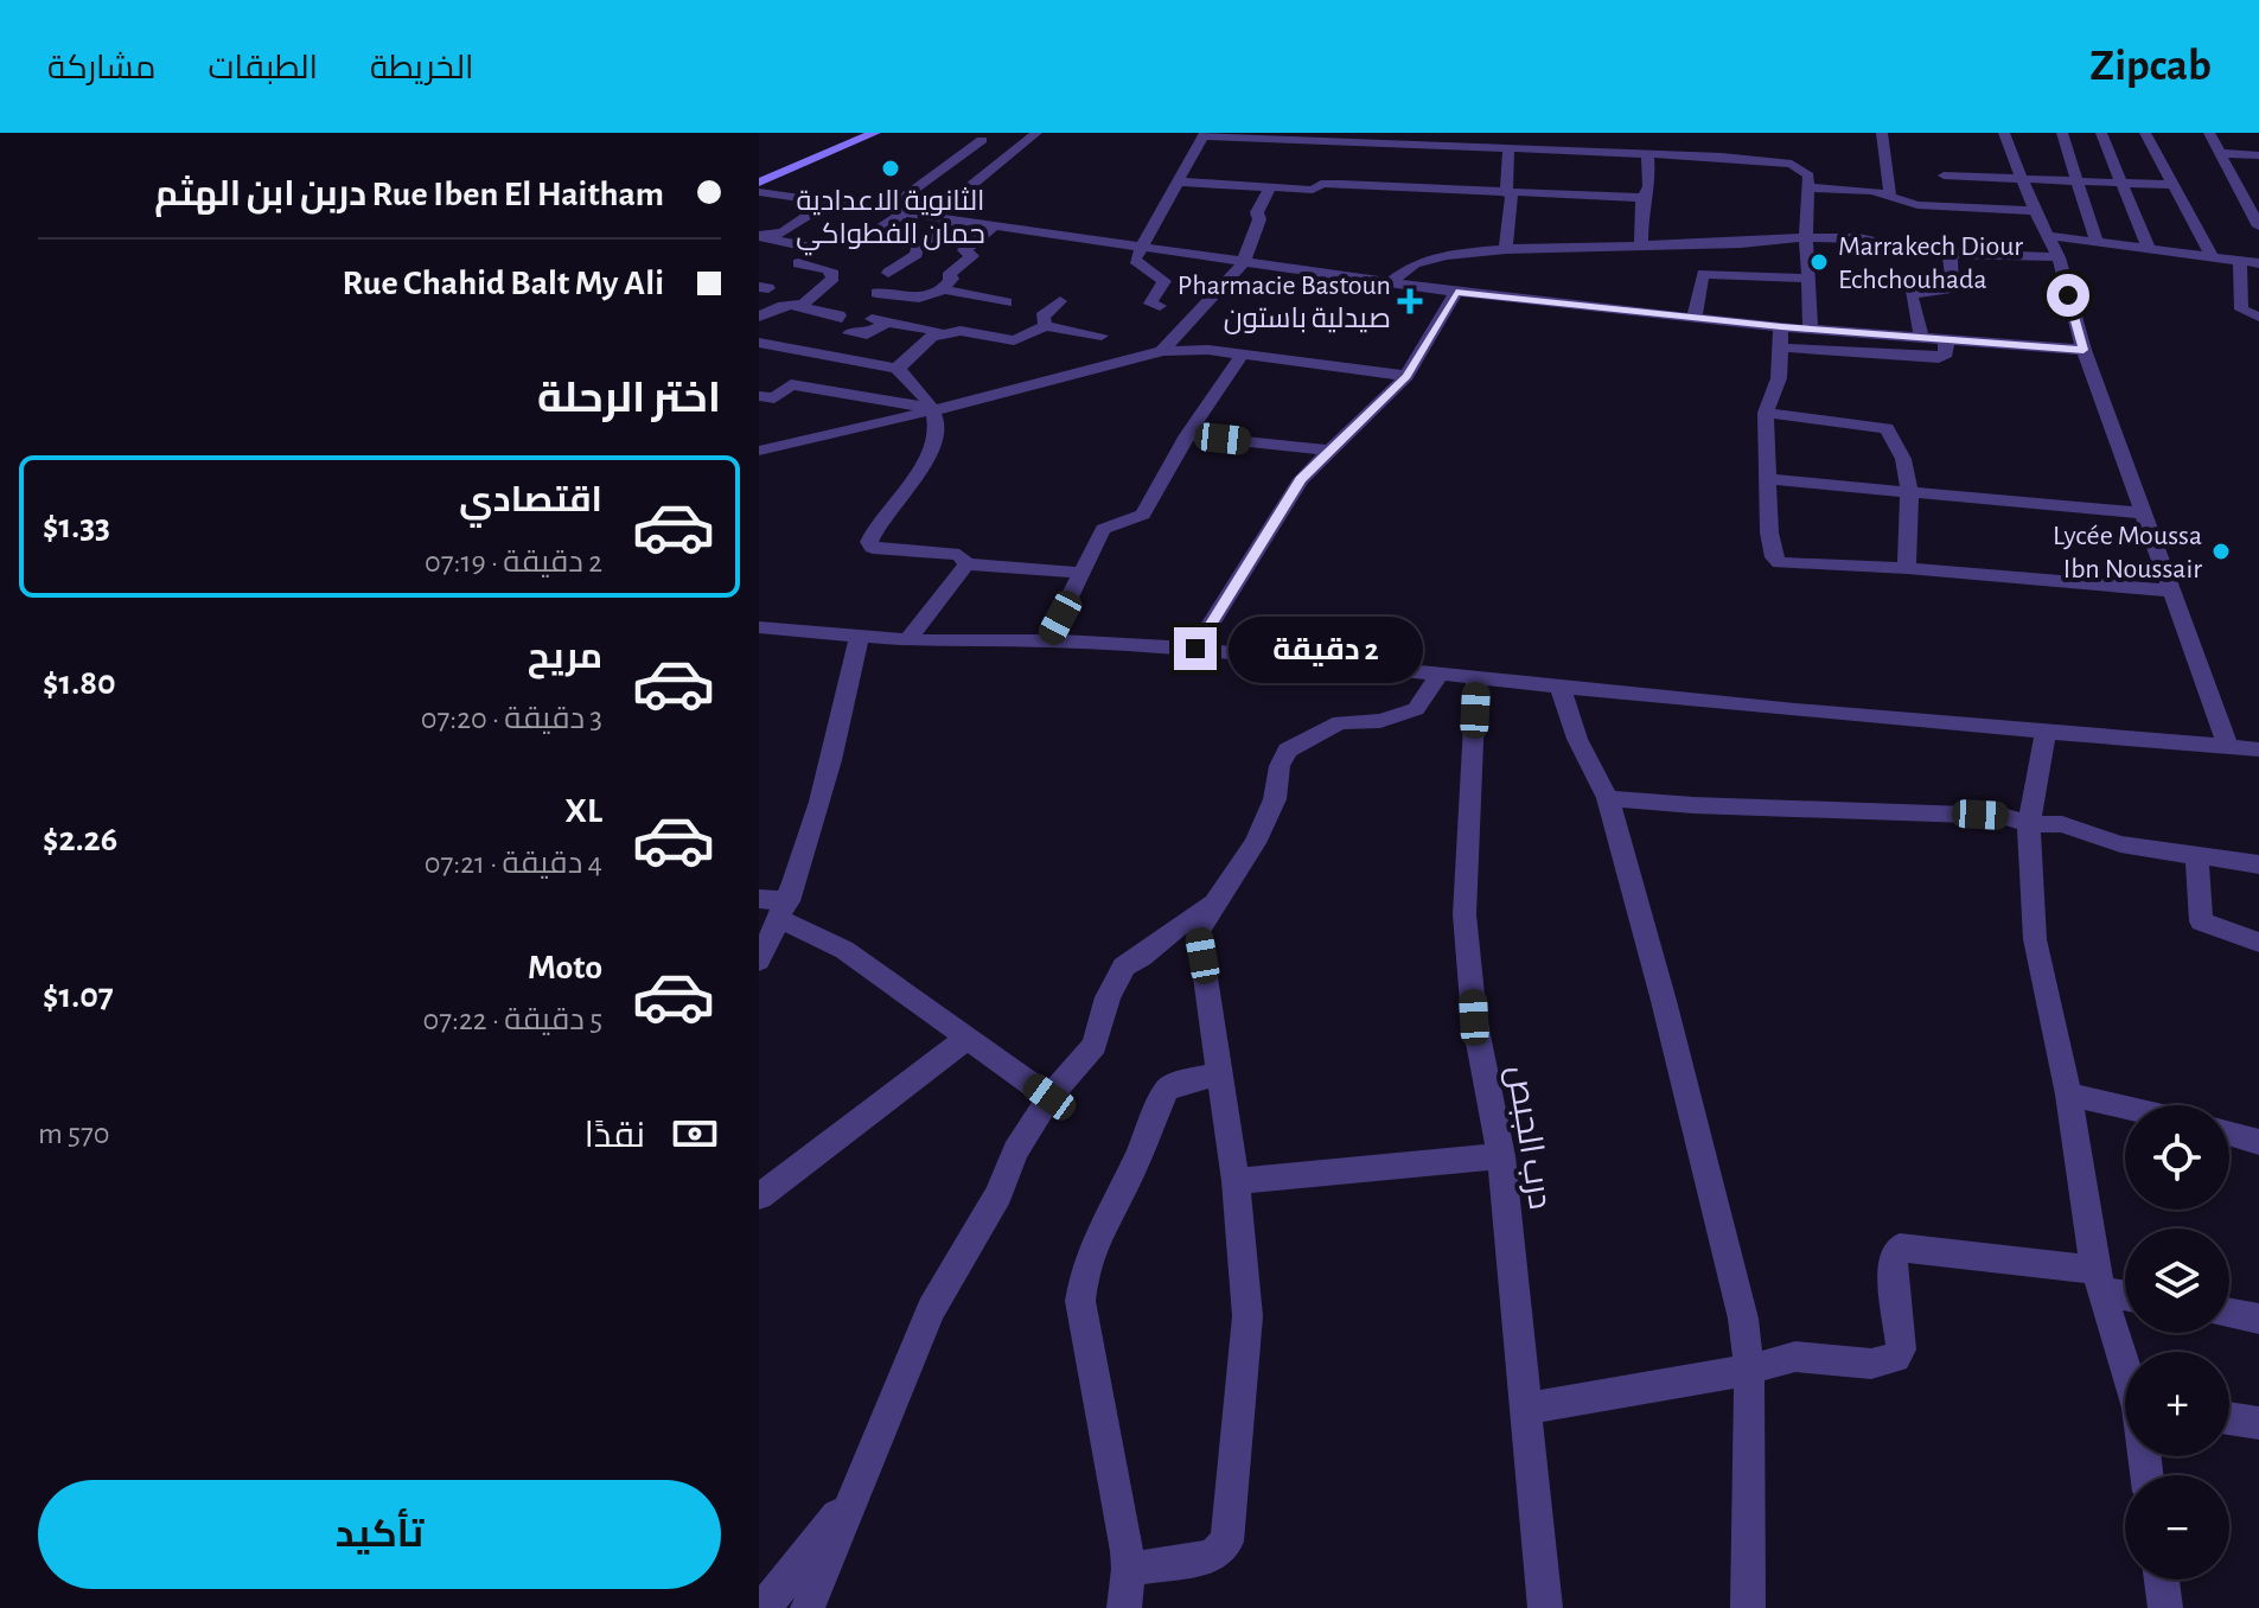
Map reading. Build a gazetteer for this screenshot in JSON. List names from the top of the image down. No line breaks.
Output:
{"streets":{"street":["درب الجبص"]},"places":{"other":["الثانوية الاعدادية حمان الفطواكي","Marrakech Diour Echchouhada","Lycée Moussa Ibn Noussair"],"health":["Pharmacie Bastoun صيدلية باستون"]},"page":{"header":"Zipcab","nav":["الخريطة","الطبقات","مشاركة"],"banner":["Rue Iben El Haitham دربن ابن الهثم","Rue Chahid Balt My Ali"],"heading":"اختر الرحلة","list":[{"name":"اقتصادي","note":"2 دقيقة · 07:19","value":"$1.33"},{"name":"مريح","note":"3 دقيقة · 07:20","value":"$1.80"},{"name":"XL","note":"4 دقيقة · 07:21","value":"$2.26"},{"name":"Moto","note":"5 دقيقة · 07:22","value":"$1.07"}],"bubble":"2 دقيقة","pay":["نقدًا","570 m"],"map_buttons":["+","−"],"buttons":"تأكيد"}}
